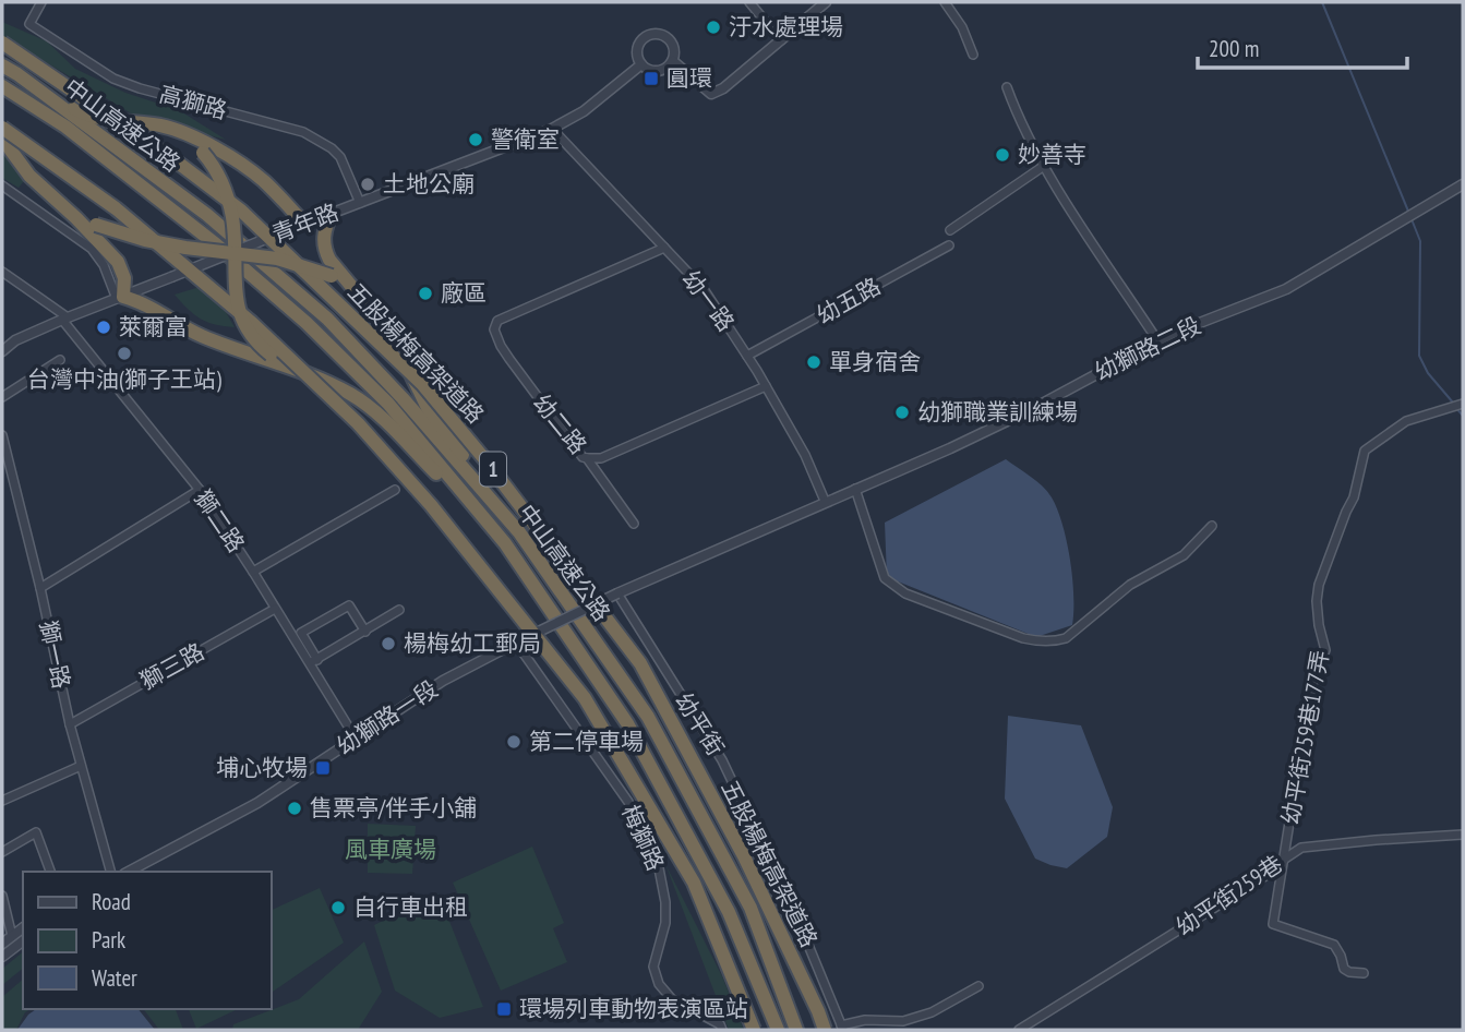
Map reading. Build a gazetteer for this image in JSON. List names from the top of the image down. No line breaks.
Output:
{"streets":{"highway":["中山高速公路","五股楊梅高架道路","1"],"street":["高獅路","青年路","幼一路","幼五路","幼獅路二段","幼二路","獅二路","獅一路","獅三路","幼獅路一段","幼平街","幼平街259巷177弄","梅獅路","幼平街259巷"]},"crossings":[["高獅路","青年路"],["青年路","幼一路"],["青年路","獅二路"],["幼一路","幼五路"],["幼一路","幼獅路二段"],["幼一路","幼二路"],["幼一路","幼獅路一段"],["幼獅路二段","幼獅路一段"],["獅二路","獅三路"],["獅二路","幼獅路一段"],["獅一路","獅三路"],["幼獅路一段","幼平街"],["幼獅路一段","梅獅路"],["幼平街259巷177弄","幼平街259巷"]],"parks":["風車廣場"],"places":{"other":["汙水處理場","警衛室","妙善寺","土地公廟","廠區","萊爾富","台灣中油(獅子王站)","單身宿舍","幼獅職業訓練場","楊梅幼工郵局","第二停車場","售票亭/伴手小舖","自行車出租"],"transit":["圓環","埔心牧場","環場列車動物表演區站"]},"legend":["Road","Park","Water"],"scale_bar":"200 m"}
